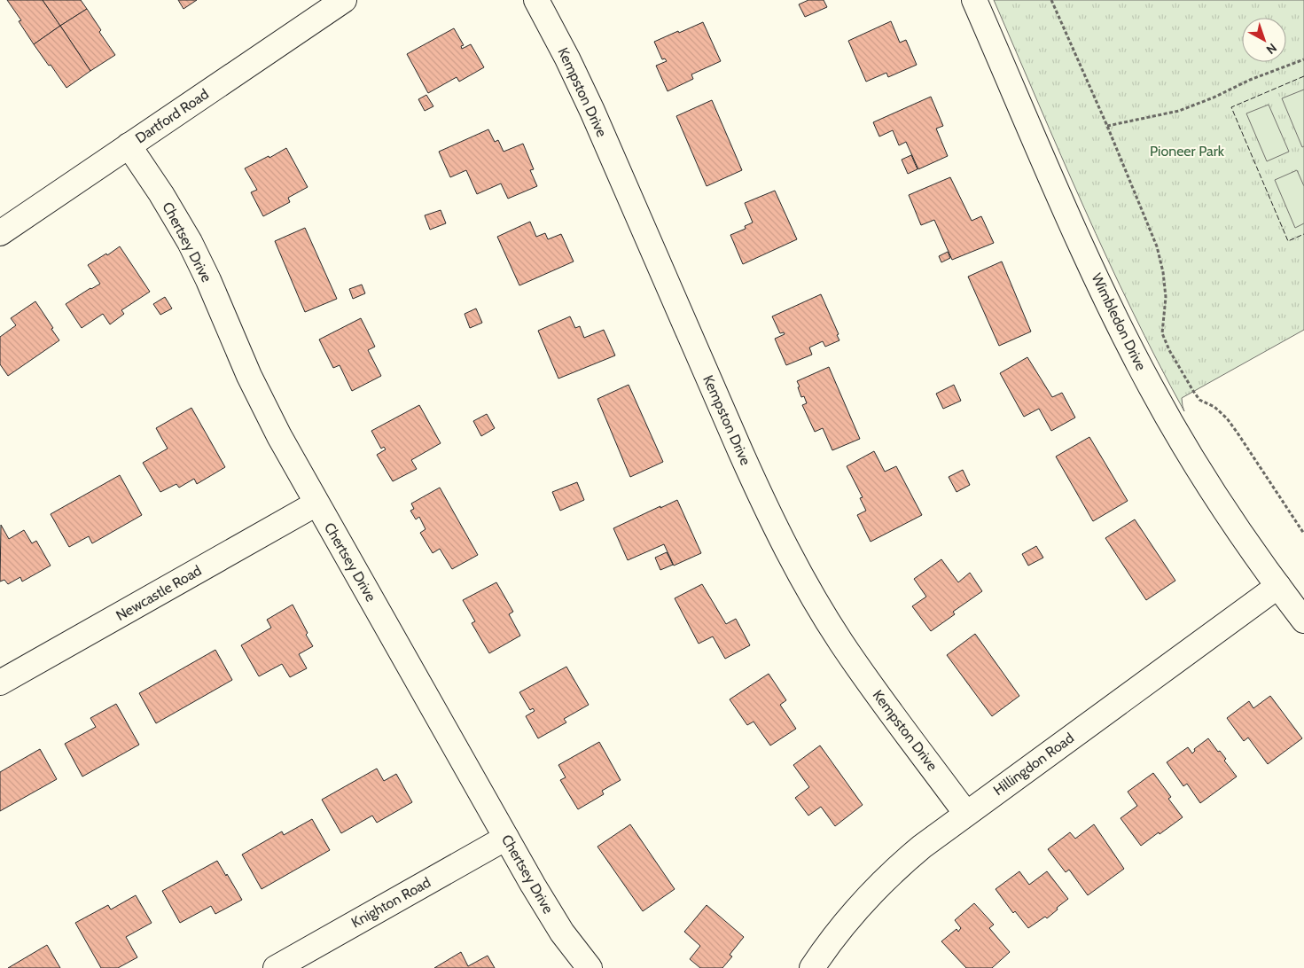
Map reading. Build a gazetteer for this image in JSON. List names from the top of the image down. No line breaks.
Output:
{"streets":{"street":["Kempston Drive","Dartford Road","Chertsey Drive","Wimbledon Drive","Newcastle Road","Hillingdon Road","Knighton Road"]},"crossings":[["Kempston Drive","Hillingdon Road"],["Dartford Road","Chertsey Drive"],["Chertsey Drive","Newcastle Road"],["Chertsey Drive","Knighton Road"],["Wimbledon Drive","Hillingdon Road"]],"parks":["Pioneer Park"],"north":"bottom right"}
